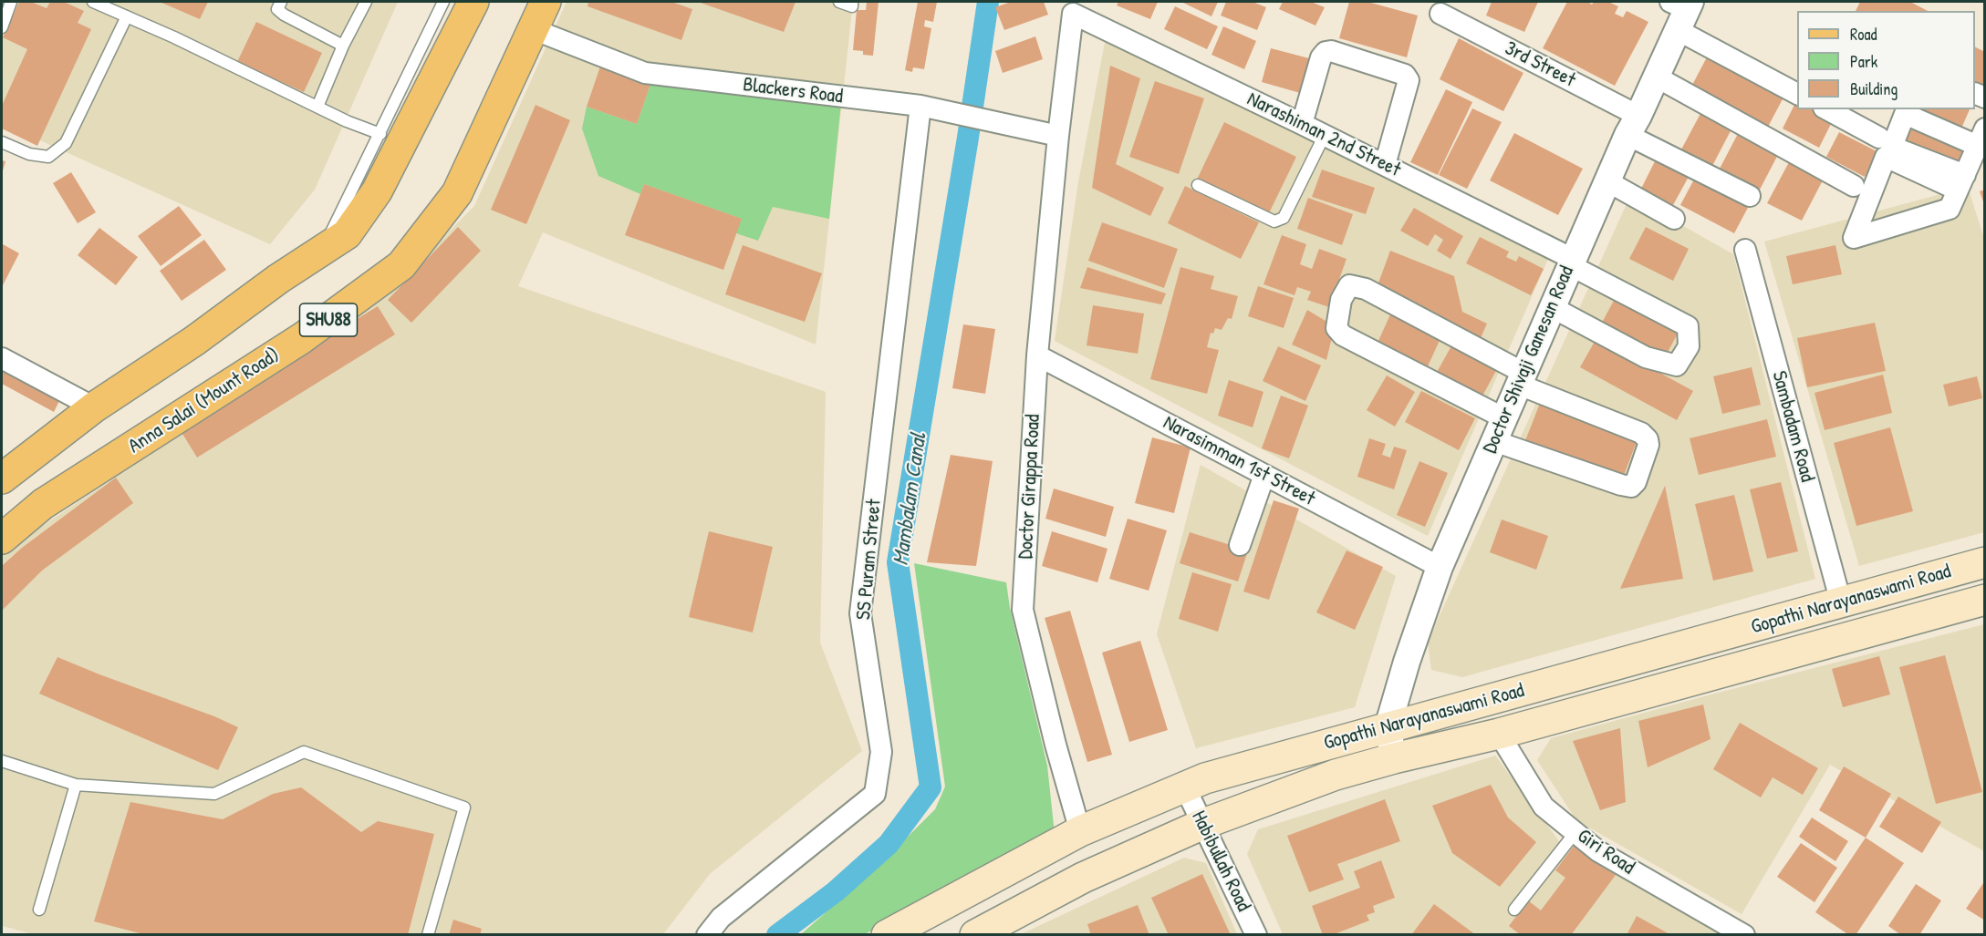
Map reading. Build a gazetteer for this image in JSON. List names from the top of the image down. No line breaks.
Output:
{"streets":{"main road":["SHU88","Anna Salai (Mount Road)","Gopathi Narayanaswami Road"],"street":["3rd Street","Blackers Road","Narashiman 2nd Street","Doctor Shivaji Ganesan Road","Sambadam Road","Narasimman 1st Street","Doctor Girappa Road","SS Puram Street","Giri Road","Habibullah Road"]},"crossings":[["3rd Street","Doctor Shivaji Ganesan Road"],["Blackers Road","Anna Salai (Mount Road)"],["Blackers Road","Doctor Girappa Road"],["Blackers Road","SS Puram Street"],["Narashiman 2nd Street","Doctor Shivaji Ganesan Road"],["Narashiman 2nd Street","Doctor Girappa Road"],["Doctor Shivaji Ganesan Road","Narasimman 1st Street"],["Doctor Shivaji Ganesan Road","Gopathi Narayanaswami Road"],["Sambadam Road","Gopathi Narayanaswami Road"],["Narasimman 1st Street","Doctor Girappa Road"],["Doctor Girappa Road","Gopathi Narayanaswami Road"],["Gopathi Narayanaswami Road","Giri Road"],["Gopathi Narayanaswami Road","Habibullah Road"]],"water":["Mambalam Canal"],"legend":["Road","Park","Building"]}
